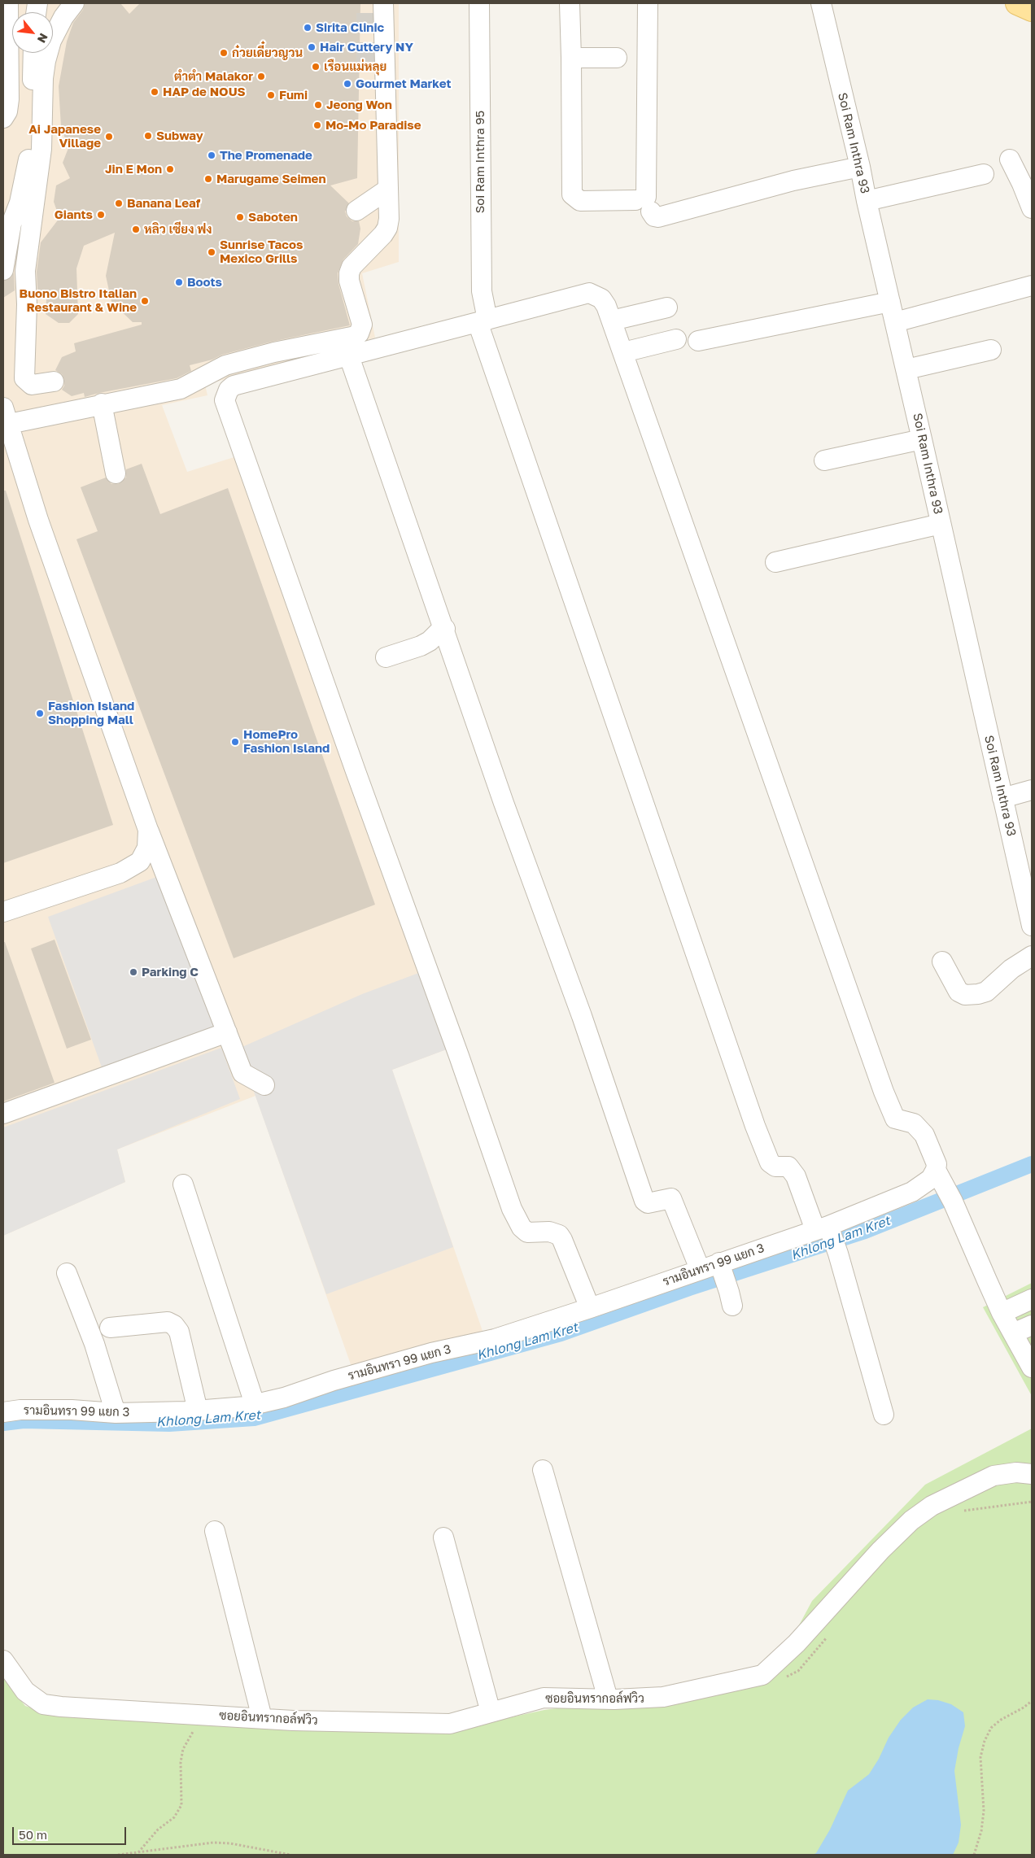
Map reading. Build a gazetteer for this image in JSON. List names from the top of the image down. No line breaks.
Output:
{"streets":{"street":["Soi Ram Inthra 93","Soi Ram Inthra 95","รามอินทรา 99 แยก 3","ซอยอินทรากอล์ฟวิว"]},"crossings":[["Soi Ram Inthra 95","รามอินทรา 99 แยก 3"]],"water":["Khlong Lam Kret"],"places":["Sirita Clinic","Hair Cuttery NY","ก๋วยเดี๋ยวญวน","เรือนแม่หลุย","ตำตำ Malakor","Gourmet Market","HAP de NOUS","Fumi","Jeong Won","Mo-Mo Paradise","Subway","Ai Japanese Village","The Promenade","Jin E Mon","Marugame Seimen","Banana Leaf","Giants","Saboten","หลิว เซียง ฟง","Sunrise Tacos Mexico Grills","Boots","Buono Bistro Italian Restaurant & Wine","Fashion Island Shopping Mall","HomePro Fashion Island","Parking C"],"scale_bar":"50 m","north":"bottom right"}
